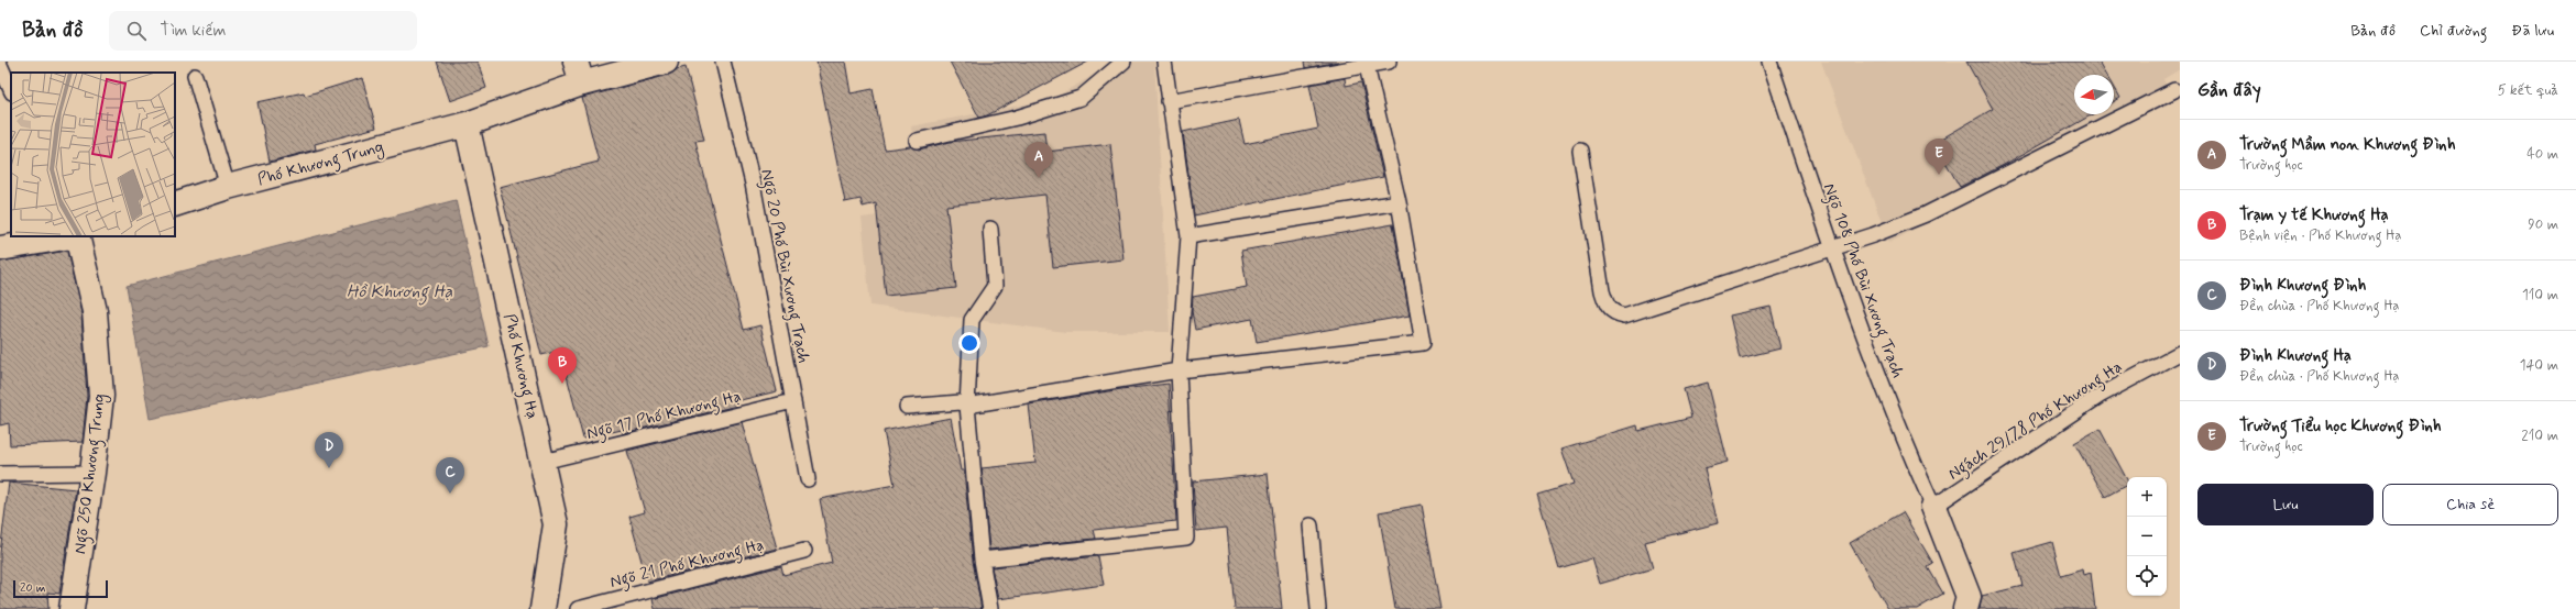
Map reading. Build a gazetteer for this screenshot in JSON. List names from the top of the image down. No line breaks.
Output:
{"streets":{"street":["Phố Khương Trung","Phố Khương Hạ","Ngõ 250 Khương Trung"],"lane":["Ngõ 20 Phố Bùi Xương Trạch","Ngõ 108 Phố Bùi Xương Trạch","Ngõ 17 Phố Khương Hạ","Ngách 29/78 Phố Khương Hạ","Ngõ 21 Phố Khương Hạ"]},"crossings":[["Phố Khương Trung","Phố Khương Hạ"],["Ngõ 20 Phố Bùi Xương Trạch","Ngõ 17 Phố Khương Hạ"],["Ngõ 108 Phố Bùi Xương Trạch","Ngách 29/78 Phố Khương Hạ"],["Phố Khương Hạ","Ngõ 17 Phố Khương Hạ"]],"water":["Hồ Khương Hạ"],"scale_bar":"20 m","north":"left","page":{"header":"Bản đồ","search":"Tìm kiếm","nav":["Bản đồ","Chỉ đường","Đã lưu"],"heading":["Gần đây","5 kết quả"],"list":[{"mark":"A","name":"Trường Mầm non Khương Đình","note":"Trường học","value":"40 m"},{"mark":"B","name":"Trạm y tế Khương Hạ","note":"Bệnh viện · Phố Khương Hạ","value":"90 m"},{"mark":"C","name":"Đình Khương Đình","note":"Đền chùa · Phố Khương Hạ","value":"110 m"},{"mark":"D","name":"Đình Khương Hạ","note":"Đền chùa · Phố Khương Hạ","value":"140 m"},{"mark":"E","name":"Trường Tiểu học Khương Đình","note":"Trường học","value":"210 m"}],"pins":["E","A","B","D","C"],"buttons":["Lưu","Chia sẻ"],"map_buttons":["+","−"],"scale":"20 m"}}
